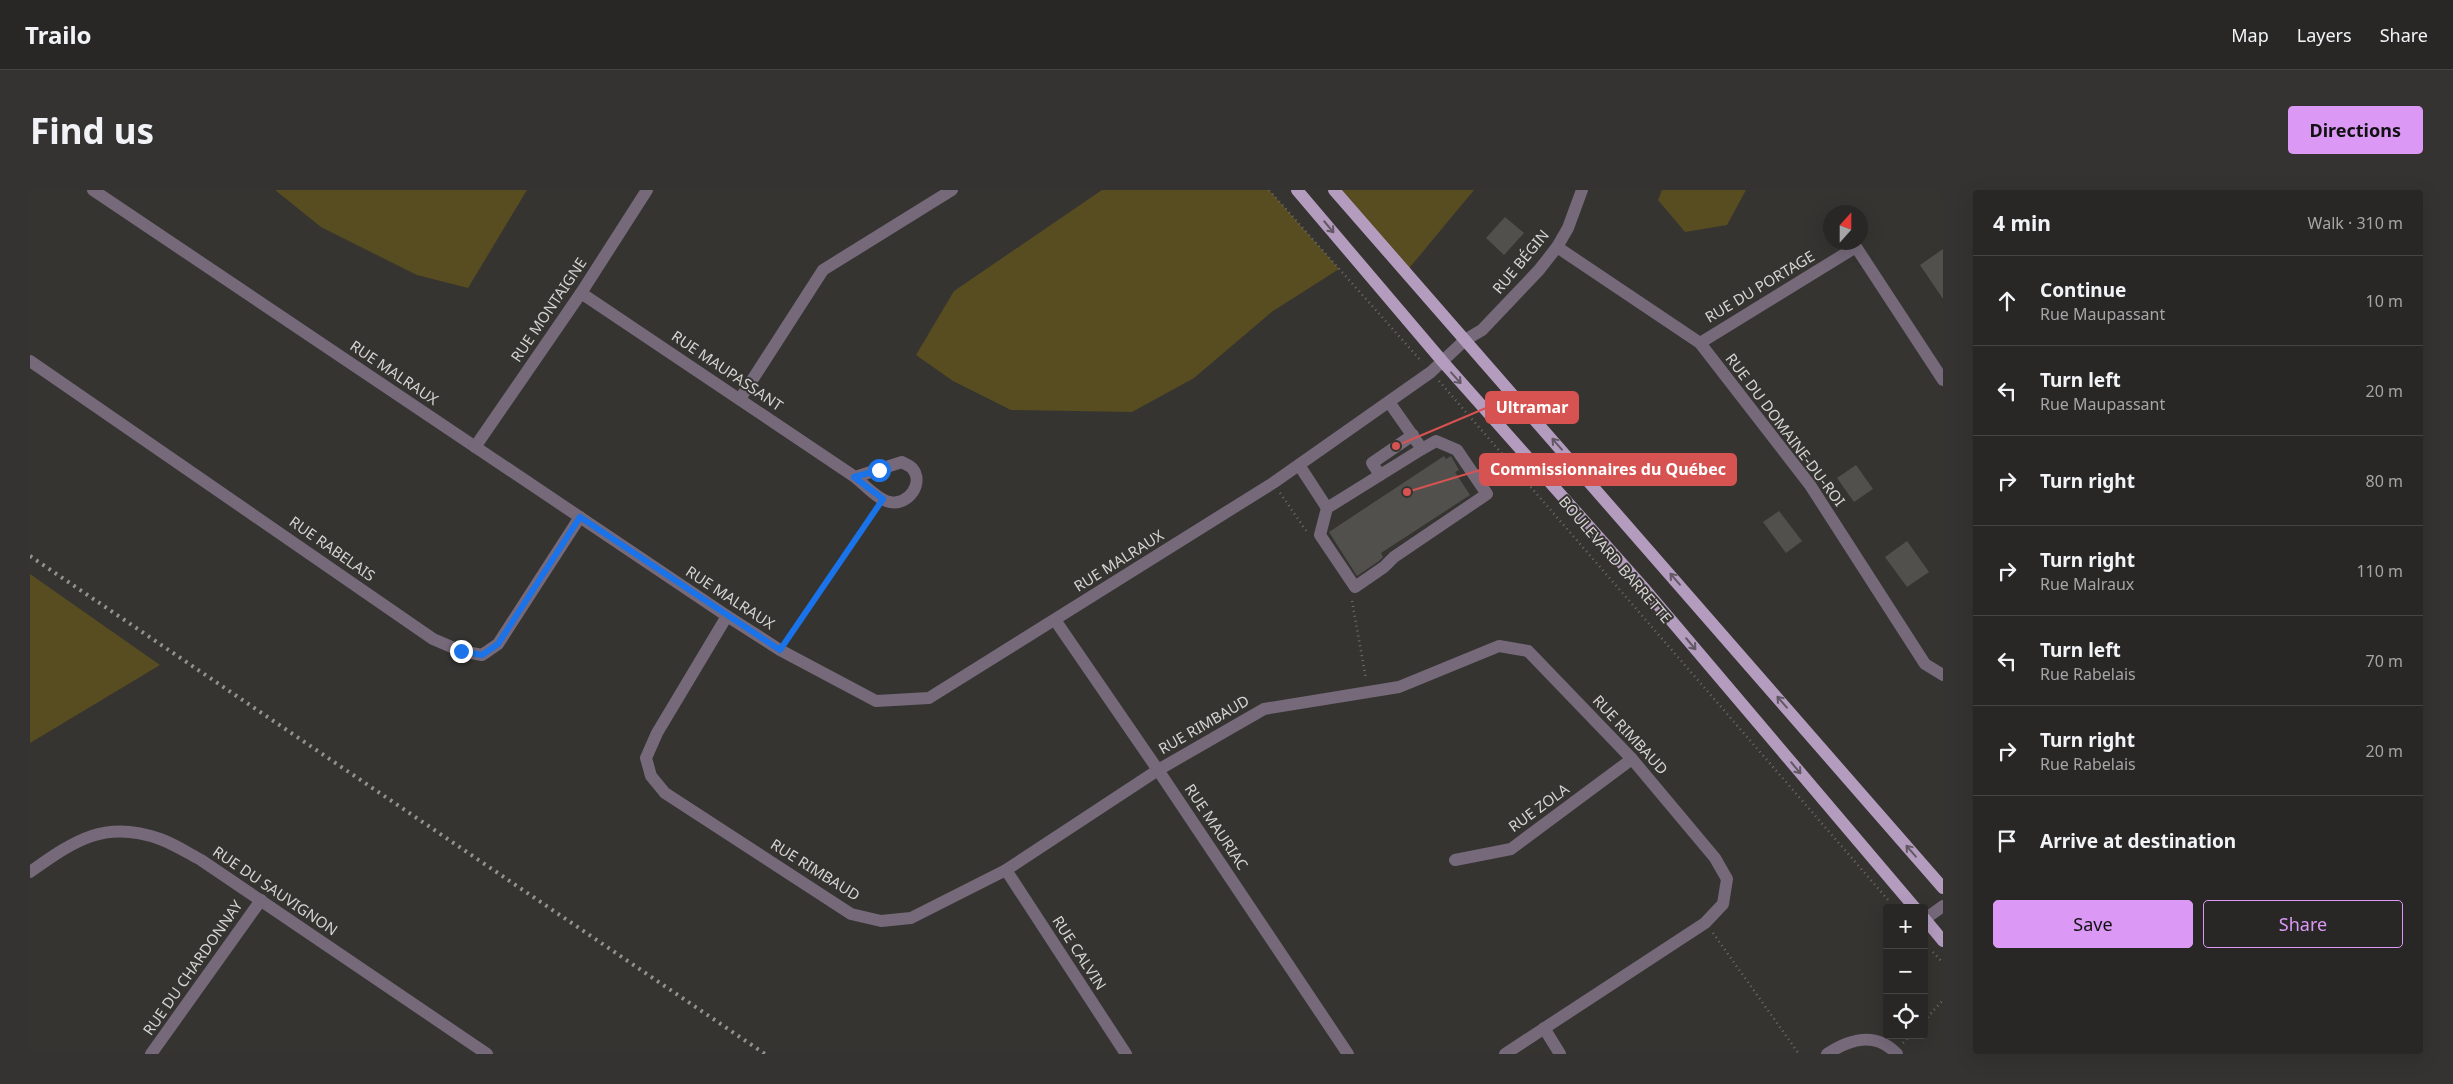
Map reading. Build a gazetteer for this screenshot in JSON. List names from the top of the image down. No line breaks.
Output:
{"streets":{"main road":["BOULEVARD BARRETTE"],"street":["RUE BÉGIN","RUE DU PORTAGE","RUE MONTAIGNE","RUE MAUPASSANT","RUE MALRAUX","RUE DU DOMAINE-DU-ROI","RUE RABELAIS","RUE RIMBAUD","RUE ZOLA","RUE MAURIAC","RUE DU SAUVIGNON","RUE CALVIN","RUE DU CHARDONNAY"]},"crossings":[["RUE BÉGIN","RUE MALRAUX"],["RUE BÉGIN","RUE DU DOMAINE-DU-ROI"],["RUE DU PORTAGE","RUE DU DOMAINE-DU-ROI"],["RUE MONTAIGNE","RUE MAUPASSANT"],["RUE MONTAIGNE","RUE MALRAUX"],["RUE MALRAUX","RUE RABELAIS"],["RUE MALRAUX","BOULEVARD BARRETTE"],["RUE MALRAUX","RUE RIMBAUD"],["RUE MALRAUX","RUE MAURIAC"],["RUE RIMBAUD","RUE ZOLA"],["RUE RIMBAUD","RUE MAURIAC"],["RUE RIMBAUD","RUE CALVIN"],["RUE DU SAUVIGNON","RUE DU CHARDONNAY"]],"places":["Ultramar","Commissionnaires du Québec"],"north":"top","page":{"header":"Trailo","nav":["Map","Layers","Share"],"buttons":["Directions",["Save","Share"]],"title":"Find us","heading":["4 min","Walk · 310 m"],"list":[["Continue","Rue Maupassant","10 m"],["Turn left","Rue Maupassant","20 m"],["Turn right","80 m"],["Turn right","Rue Malraux","110 m"],["Turn left","Rue Rabelais","70 m"],["Turn right","Rue Rabelais","20 m"],"Arrive at destination"],"map_buttons":["+","−"]}}
